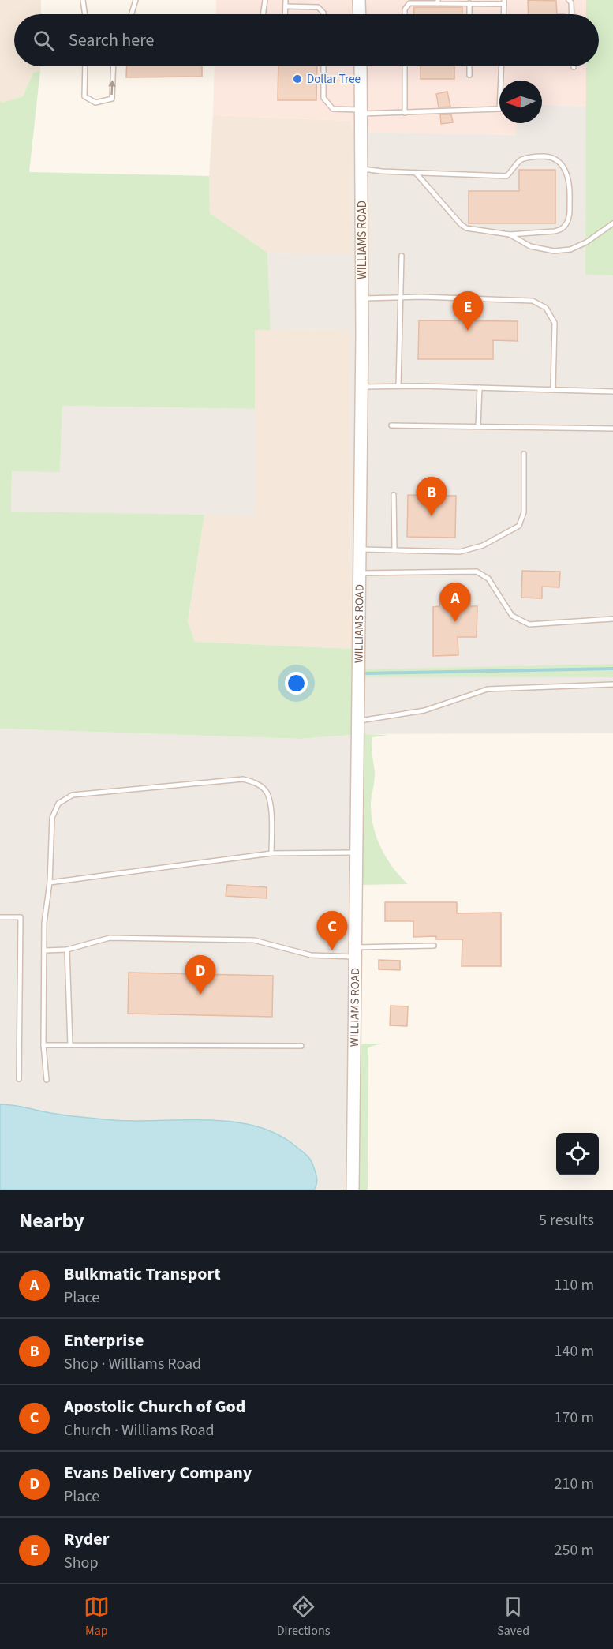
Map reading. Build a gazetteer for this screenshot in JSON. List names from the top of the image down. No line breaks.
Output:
{"streets":{"main road":["WILLIAMS ROAD"]},"places":["Dollar Tree"],"north":"left","page":{"search":"Search here","pins":["E","B","A","C","D"],"heading":["Nearby","5 results"],"list":[{"mark":"A","name":"Bulkmatic Transport","note":"Place","value":"110 m"},{"mark":"B","name":"Enterprise","note":"Shop · Williams Road","value":"140 m"},{"mark":"C","name":"Apostolic Church of God","note":"Church · Williams Road","value":"170 m"},{"mark":"D","name":"Evans Delivery Company","note":"Place","value":"210 m"},{"mark":"E","name":"Ryder","note":"Shop","value":"250 m"}],"nav":["Map","Directions","Saved"]}}
